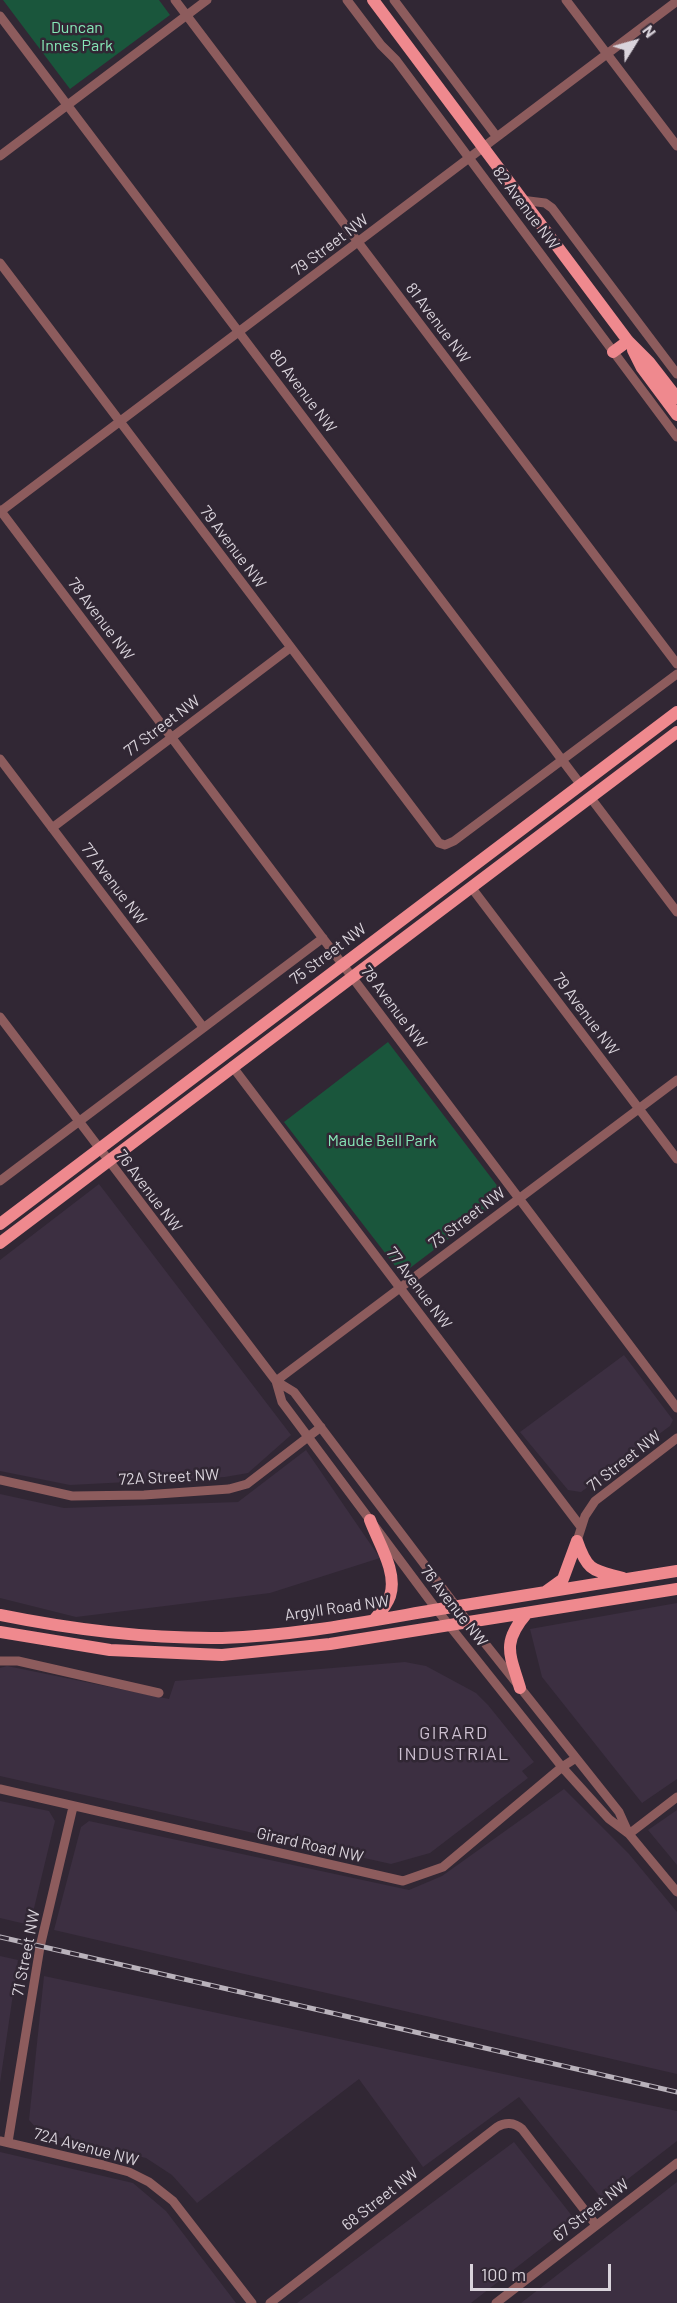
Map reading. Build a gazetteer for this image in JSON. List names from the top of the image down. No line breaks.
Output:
{"streets":{"main road":["82 Avenue NW","75 Street NW","Argyll Road NW"],"street":["79 Street NW","81 Avenue NW","80 Avenue NW","79 Avenue NW","78 Avenue NW","77 Street NW","77 Avenue NW","76 Avenue NW","73 Street NW","71 Street NW","72A Street NW","Girard Road NW","72A Avenue NW","68 Street NW","67 Street NW"]},"crossings":[["82 Avenue NW","79 Street NW"],["79 Street NW","81 Avenue NW"],["79 Street NW","80 Avenue NW"],["79 Street NW","79 Avenue NW"],["79 Street NW","78 Avenue NW"],["80 Avenue NW","79 Avenue NW"],["80 Avenue NW","75 Street NW"],["79 Avenue NW","77 Street NW"],["79 Avenue NW","75 Street NW"],["79 Avenue NW","73 Street NW"],["78 Avenue NW","77 Street NW"],["78 Avenue NW","75 Street NW"],["78 Avenue NW","73 Street NW"],["77 Street NW","77 Avenue NW"],["77 Avenue NW","75 Street NW"],["77 Avenue NW","73 Street NW"],["77 Avenue NW","71 Street NW"],["75 Street NW","76 Avenue NW"],["76 Avenue NW","73 Street NW"],["76 Avenue NW","72A Street NW"],["76 Avenue NW","Argyll Road NW"],["76 Avenue NW","Girard Road NW"],["71 Street NW","Girard Road NW"],["71 Street NW","72A Avenue NW"],["68 Street NW","67 Street NW"]],"districts":["GIRARD INDUSTRIAL"],"parks":["Duncan Innes Park","Maude Bell Park"],"scale_bar":"100 m","north":"top right"}
